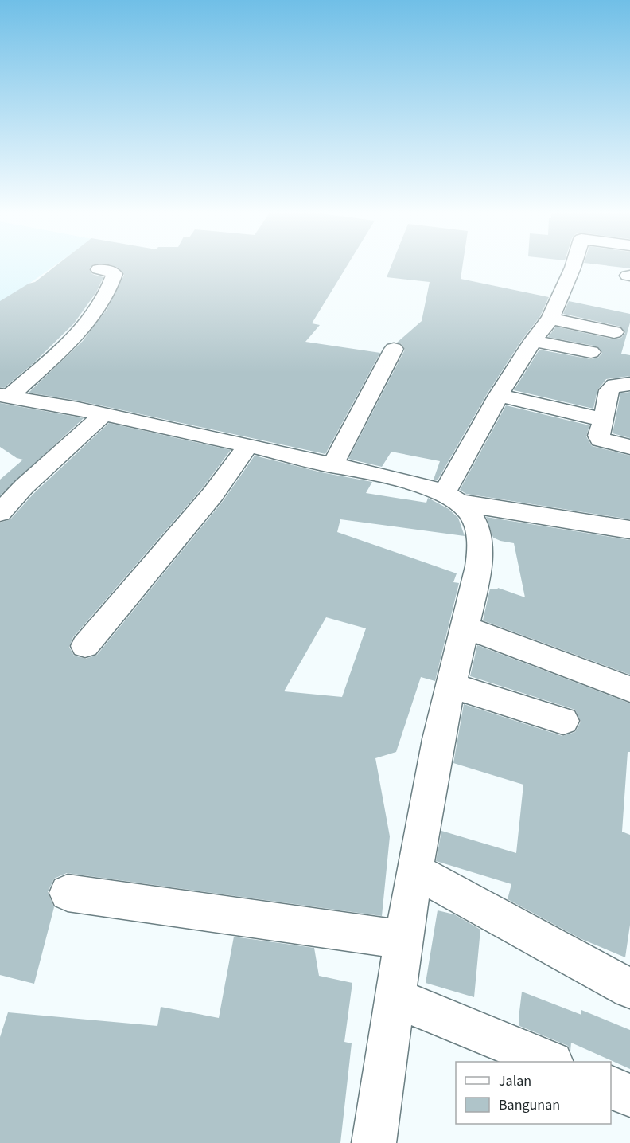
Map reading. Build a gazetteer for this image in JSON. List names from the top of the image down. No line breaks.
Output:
{"legend":["Jalan","Bangunan"]}
